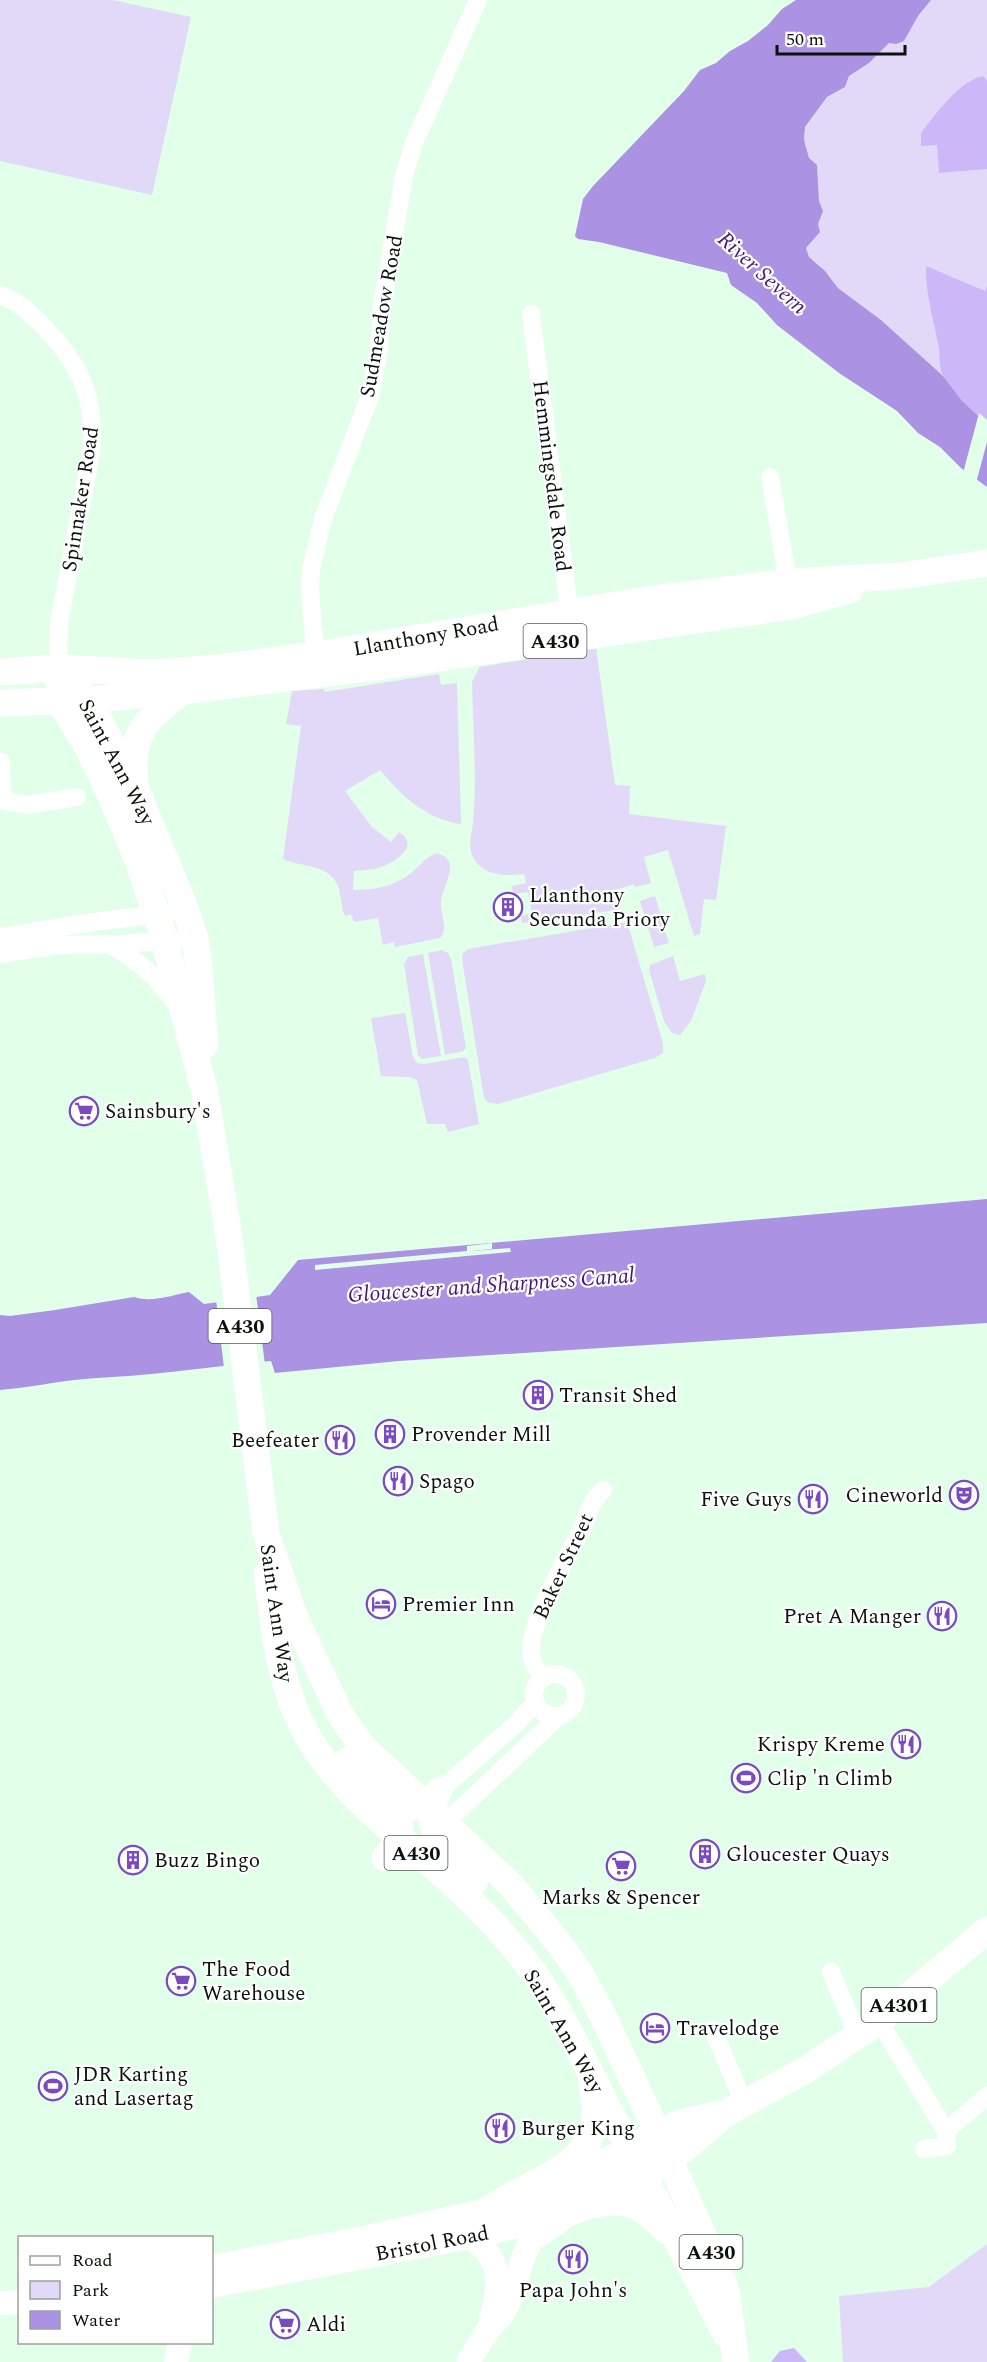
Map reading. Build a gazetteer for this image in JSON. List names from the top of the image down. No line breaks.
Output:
{"streets":{"main road":["Llanthony Road","A430","Saint Ann Way","A4301","Bristol Road"],"street":["Sudmeadow Road","Hemmingsdale Road","Spinnaker Road","Baker Street"]},"crossings":[["Sudmeadow Road","Llanthony Road"],["Hemmingsdale Road","Llanthony Road"],["Spinnaker Road","Llanthony Road"],["Spinnaker Road","A430"],["Spinnaker Road","Saint Ann Way"],["Llanthony Road","A430"],["Llanthony Road","Saint Ann Way"],["A430","Saint Ann Way"],["A430","A4301"],["A430","Bristol Road"],["Saint Ann Way","A4301"],["Saint Ann Way","Bristol Road"],["A4301","Bristol Road"]],"water":["River Severn","Gloucester and Sharpness Canal"],"places":{"building":["Llanthony Secunda Priory","Transit Shed","Provender Mill","Gloucester Quays","Buzz Bingo"],"supermarket":["Sainsbury's","Marks & Spencer","The Food Warehouse","Aldi"],"restaurant":["Beefeater","Spago","Five Guys","Pret A Manger","Krispy Kreme","Burger King","Papa John's"],"theatre":["Cineworld"],"hotel":["Premier Inn","Travelodge"],"sports":["Clip 'n Climb","JDR Karting and Lasertag"]},"legend":["Road","Park","Water"],"scale_bar":"50 m"}
